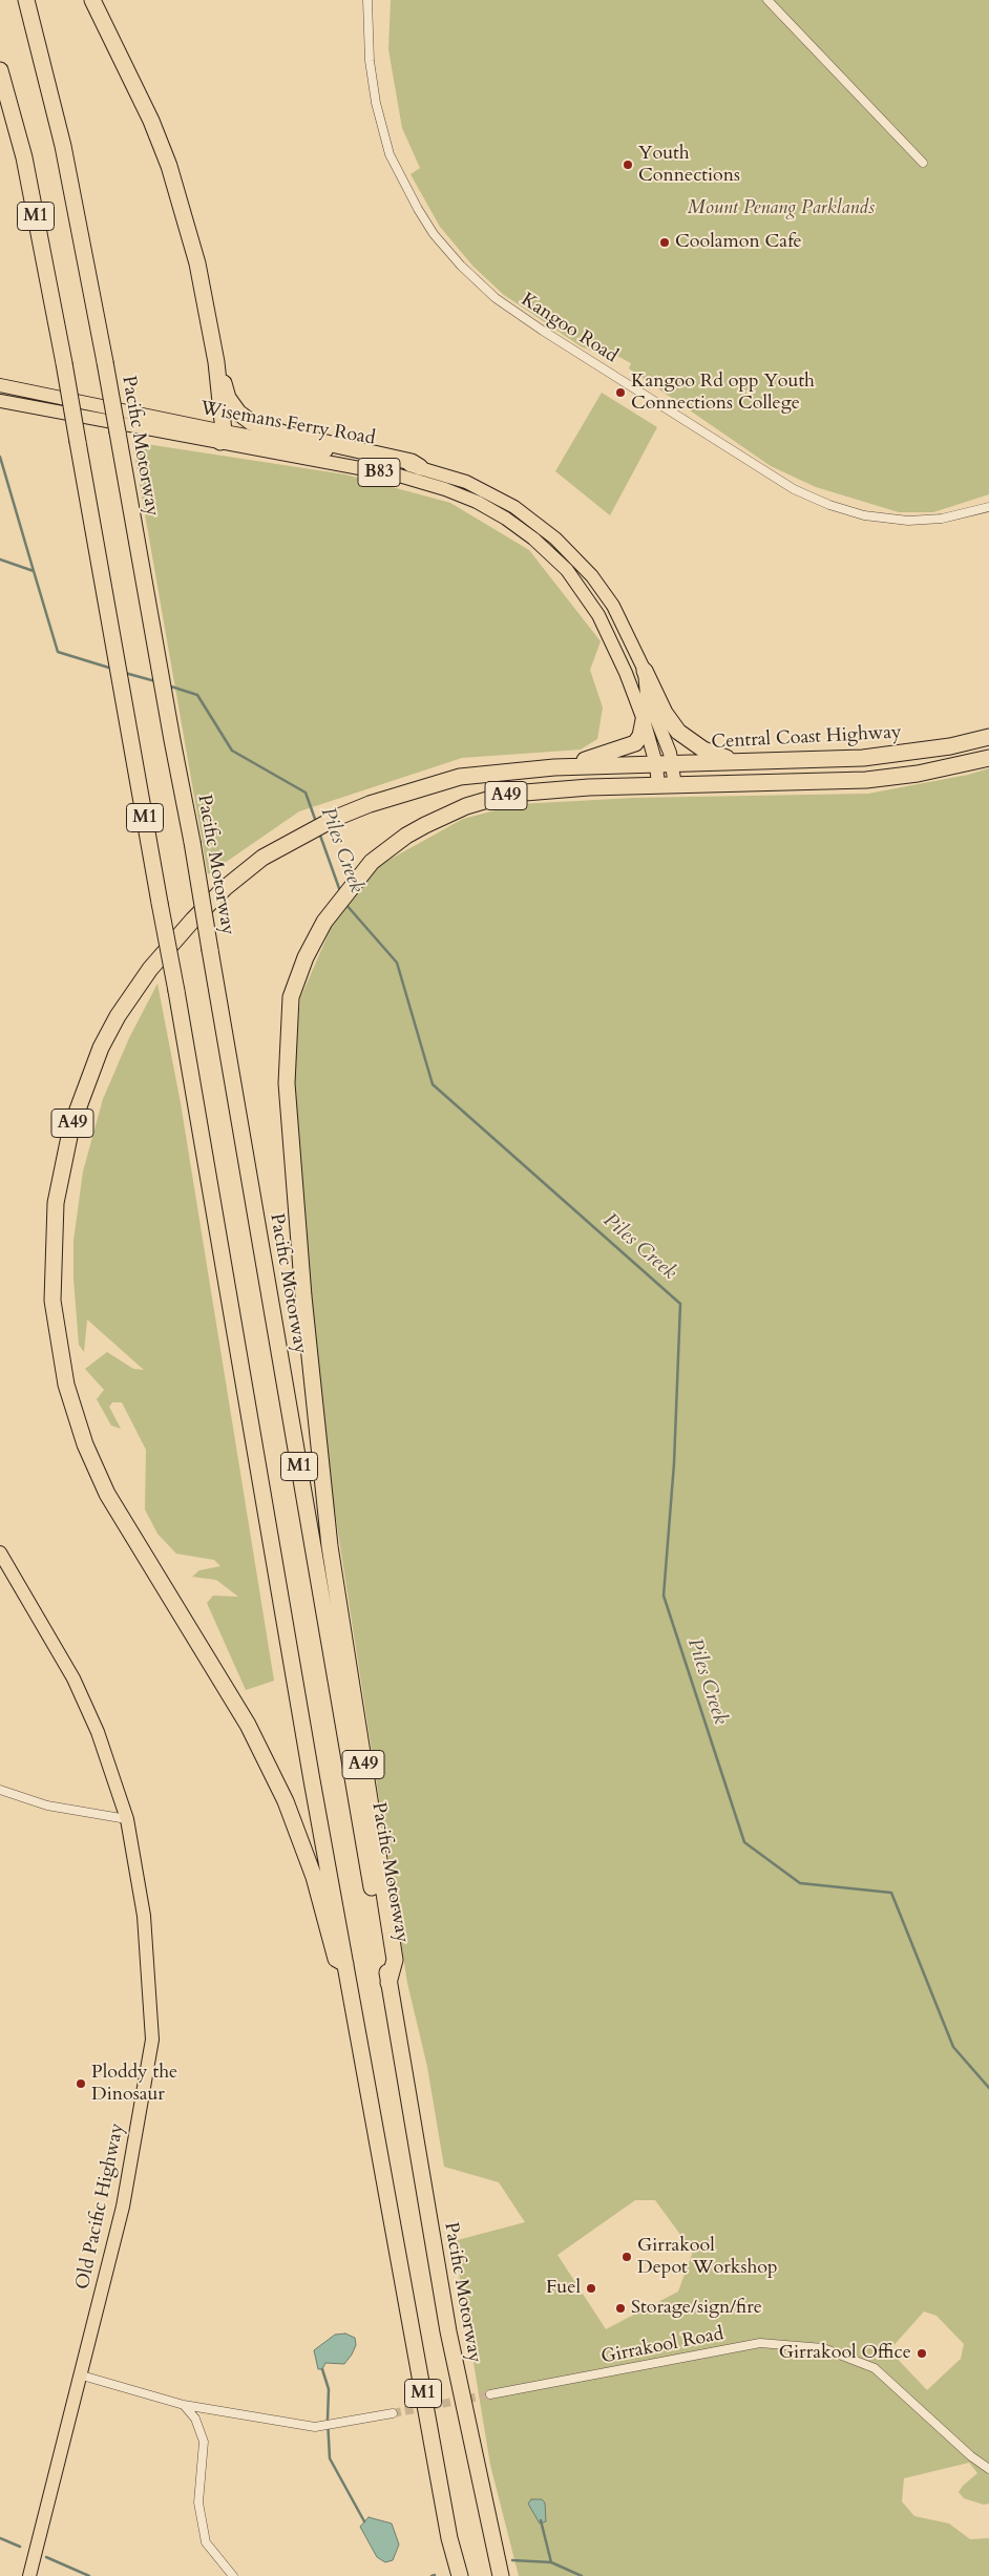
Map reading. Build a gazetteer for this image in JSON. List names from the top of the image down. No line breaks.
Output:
{"streets":{"highway":["M1","Pacific Motorway","Central Coast Highway","A49"],"main road":["Wisemans Ferry Road","B83","Old Pacific Highway"],"street":["Kangoo Road","Girrakool Road"]},"crossings":[["M1","A49"],["Wisemans Ferry Road","Central Coast Highway"],["Wisemans Ferry Road","A49"],["Pacific Motorway","A49"],["Central Coast Highway","A49"]],"water":["Piles Creek"],"parks":["Mount Penang Parklands"],"places":["Youth Connections","Coolamon Cafe","Kangoo Rd opp Youth Connections College","Ploddy the Dinosaur","Girrakool Depot Workshop","Fuel","Storage/sign/fire","Girrakool Office"]}
